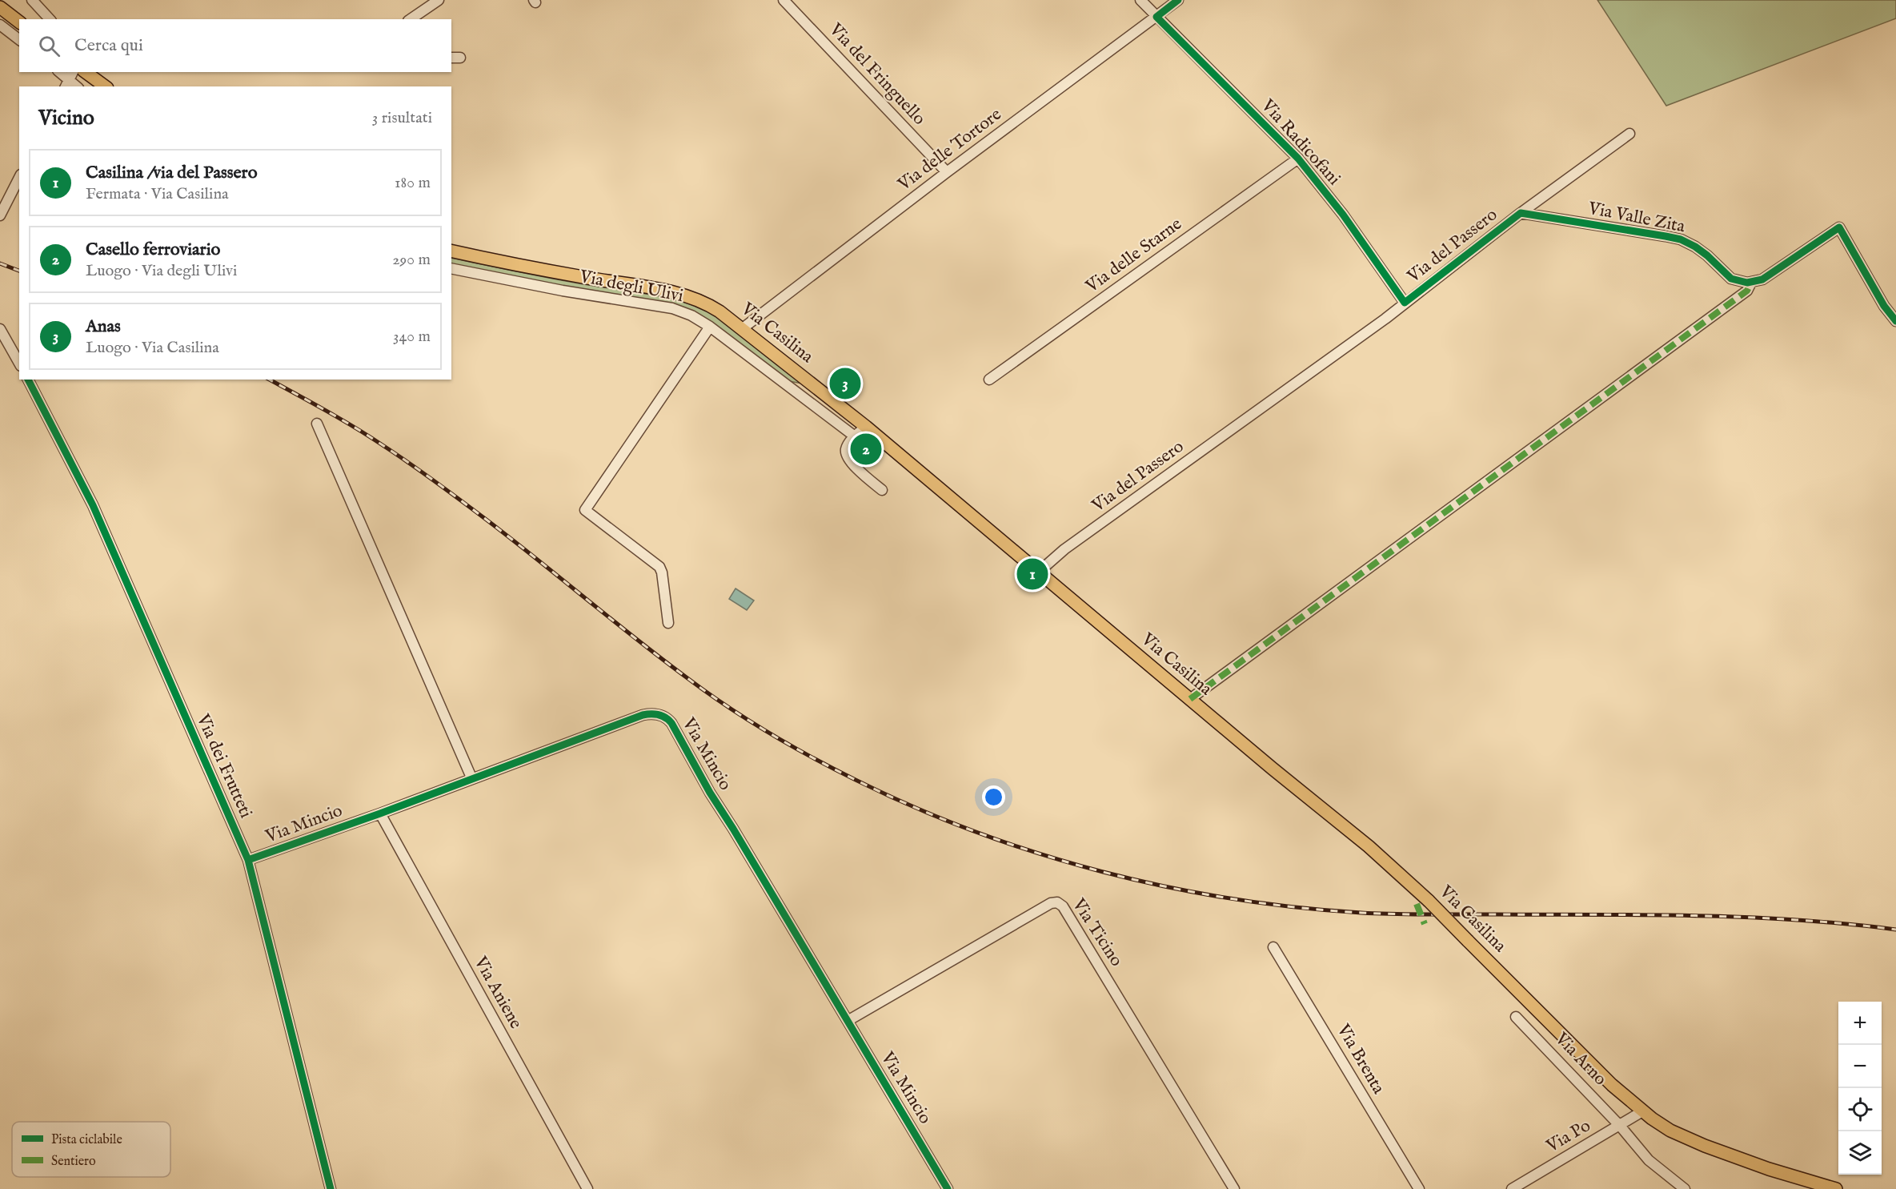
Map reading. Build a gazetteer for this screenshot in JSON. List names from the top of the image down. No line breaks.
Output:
{"streets":{"main road":["Via Casilina"],"street":["Via del Fringuello","Via Radicofani","Via delle Tortore","Via Valle Zita","Via del Passero","Via delle Starne","Via degli Ulivi","Via Mincio","Via dei Frutteti","Via Ticino","Via Aniene","Via Brenta","Via Arno","Via Po"]},"crossings":[["Via del Fringuello","Via delle Tortore"],["Via Radicofani","Via delle Tortore"],["Via Radicofani","Via del Passero"],["Via Radicofani","Via delle Starne"],["Via delle Tortore","Via Casilina"],["Via Valle Zita","Via del Passero"],["Via del Passero","Via Casilina"],["Via Casilina","Via Po"],["Via Mincio","Via dei Frutteti"],["Via Mincio","Via Ticino"],["Via Mincio","Via Aniene"],["Via Arno","Via Po"]],"legend":["Pista ciclabile","Sentiero"],"page":{"search":"Cerca qui","heading":["Vicino","3 risultati"],"list":[{"mark":"1","name":"Casilina /via del Passero","note":"Fermata · Via Casilina","value":"180 m"},{"mark":"2","name":"Casello ferroviario","note":"Luogo · Via degli Ulivi","value":"290 m"},{"mark":"3","name":"Anas","note":"Luogo · Via Casilina","value":"340 m"}],"pins":["3","2","1"],"map_buttons":["+","−"]}}
